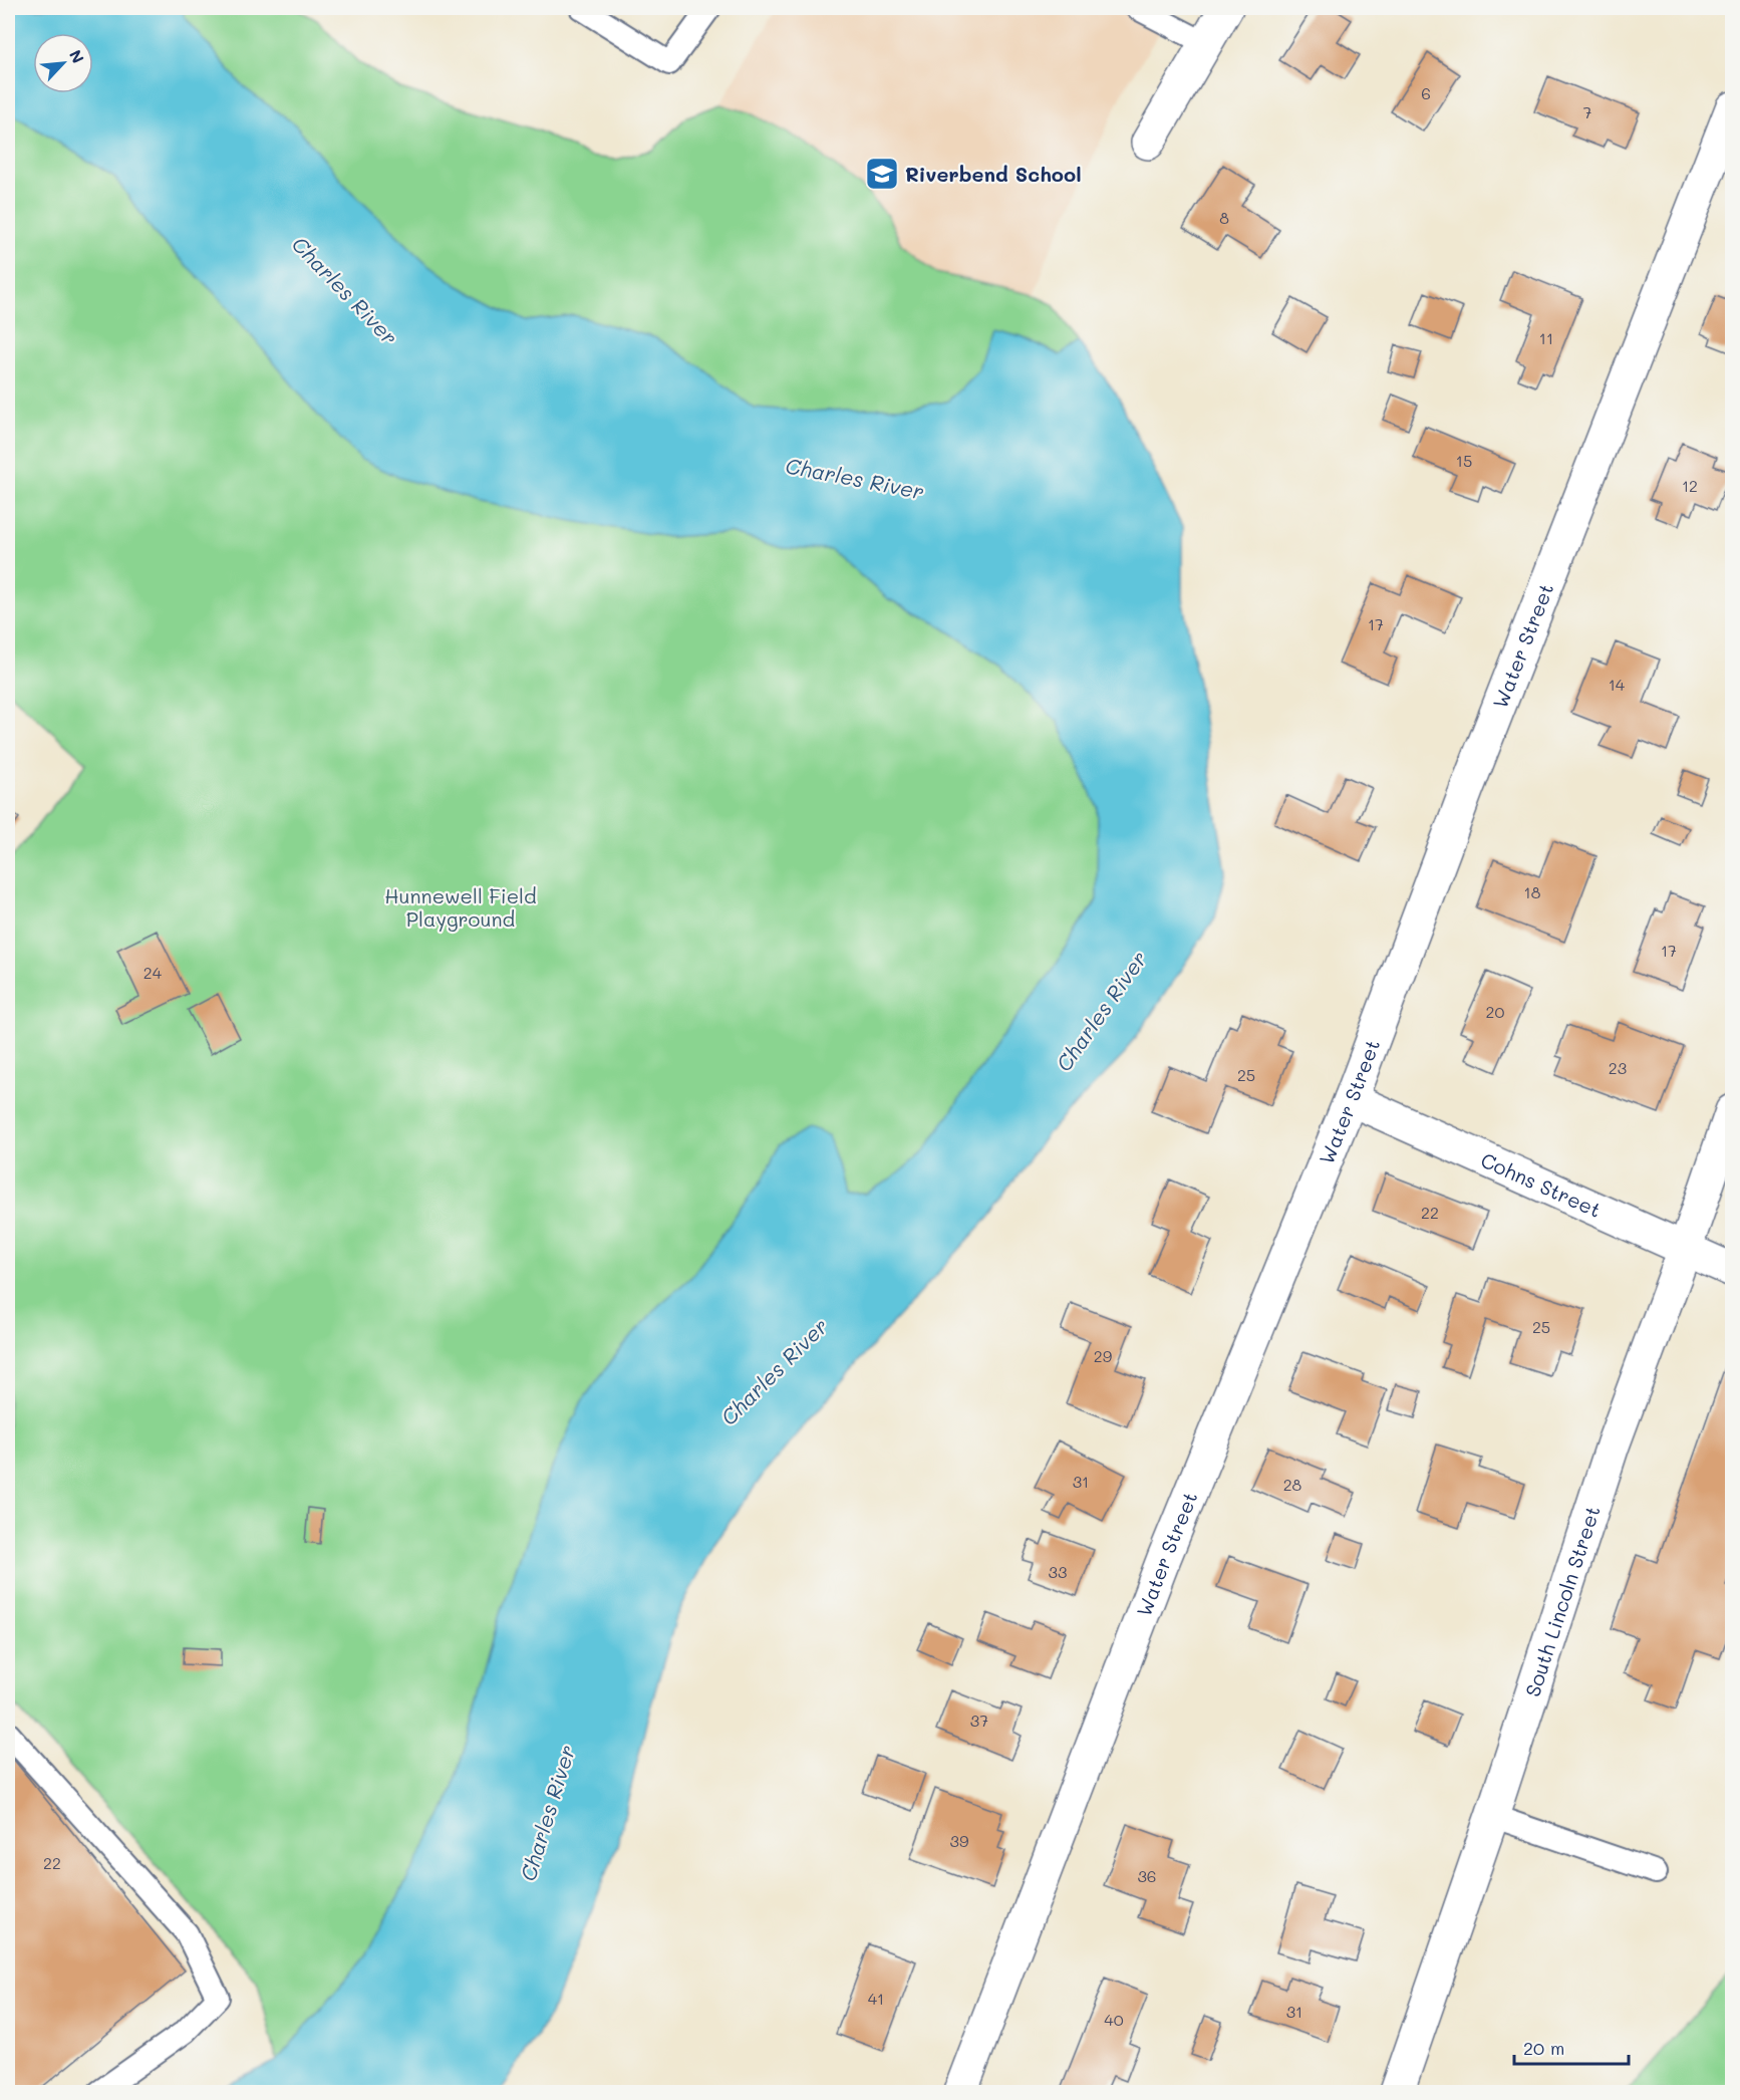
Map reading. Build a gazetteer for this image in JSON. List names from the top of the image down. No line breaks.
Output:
{"streets":{"street":["Water Street","Cohns Street","South Lincoln Street"]},"crossings":[["Water Street","Cohns Street"],["Cohns Street","South Lincoln Street"]],"water":["Charles River"],"parks":["Hunnewell Field Playground"],"places":{"school or university":["Riverbend School"]},"house_numbers":["6","7","8","11","15","12","17","14","18","17","24","20","23","25","22","25","29","31","28","33","37","39","22","36","41","31","40"],"scale_bar":"20 m","north":"top right"}
